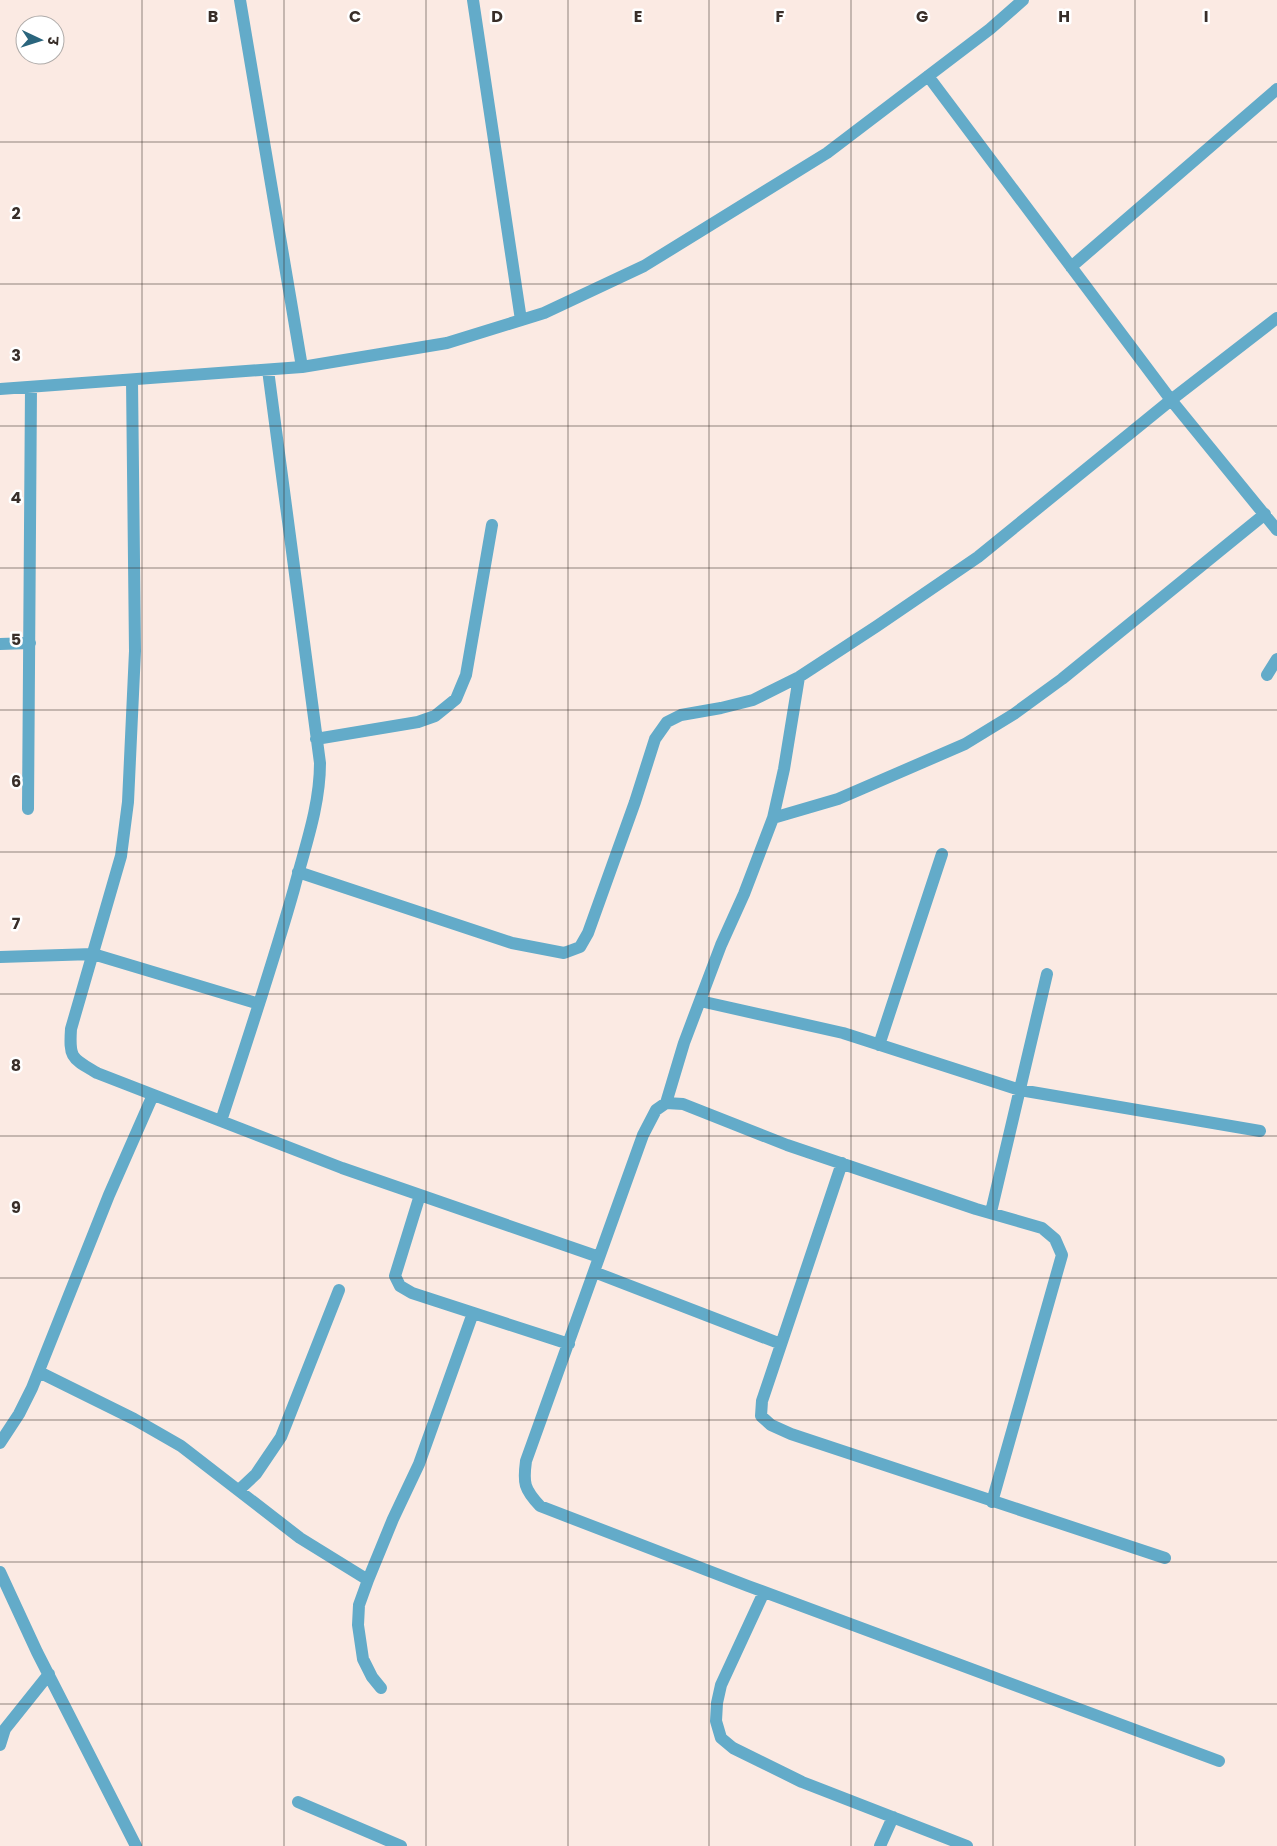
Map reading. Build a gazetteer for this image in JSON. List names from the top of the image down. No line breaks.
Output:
{"north":"right","grid":{"columns":["B","C","D","E","F","G","H","I"],"rows":["2","3","4","5","6","7","8","9"]}}
